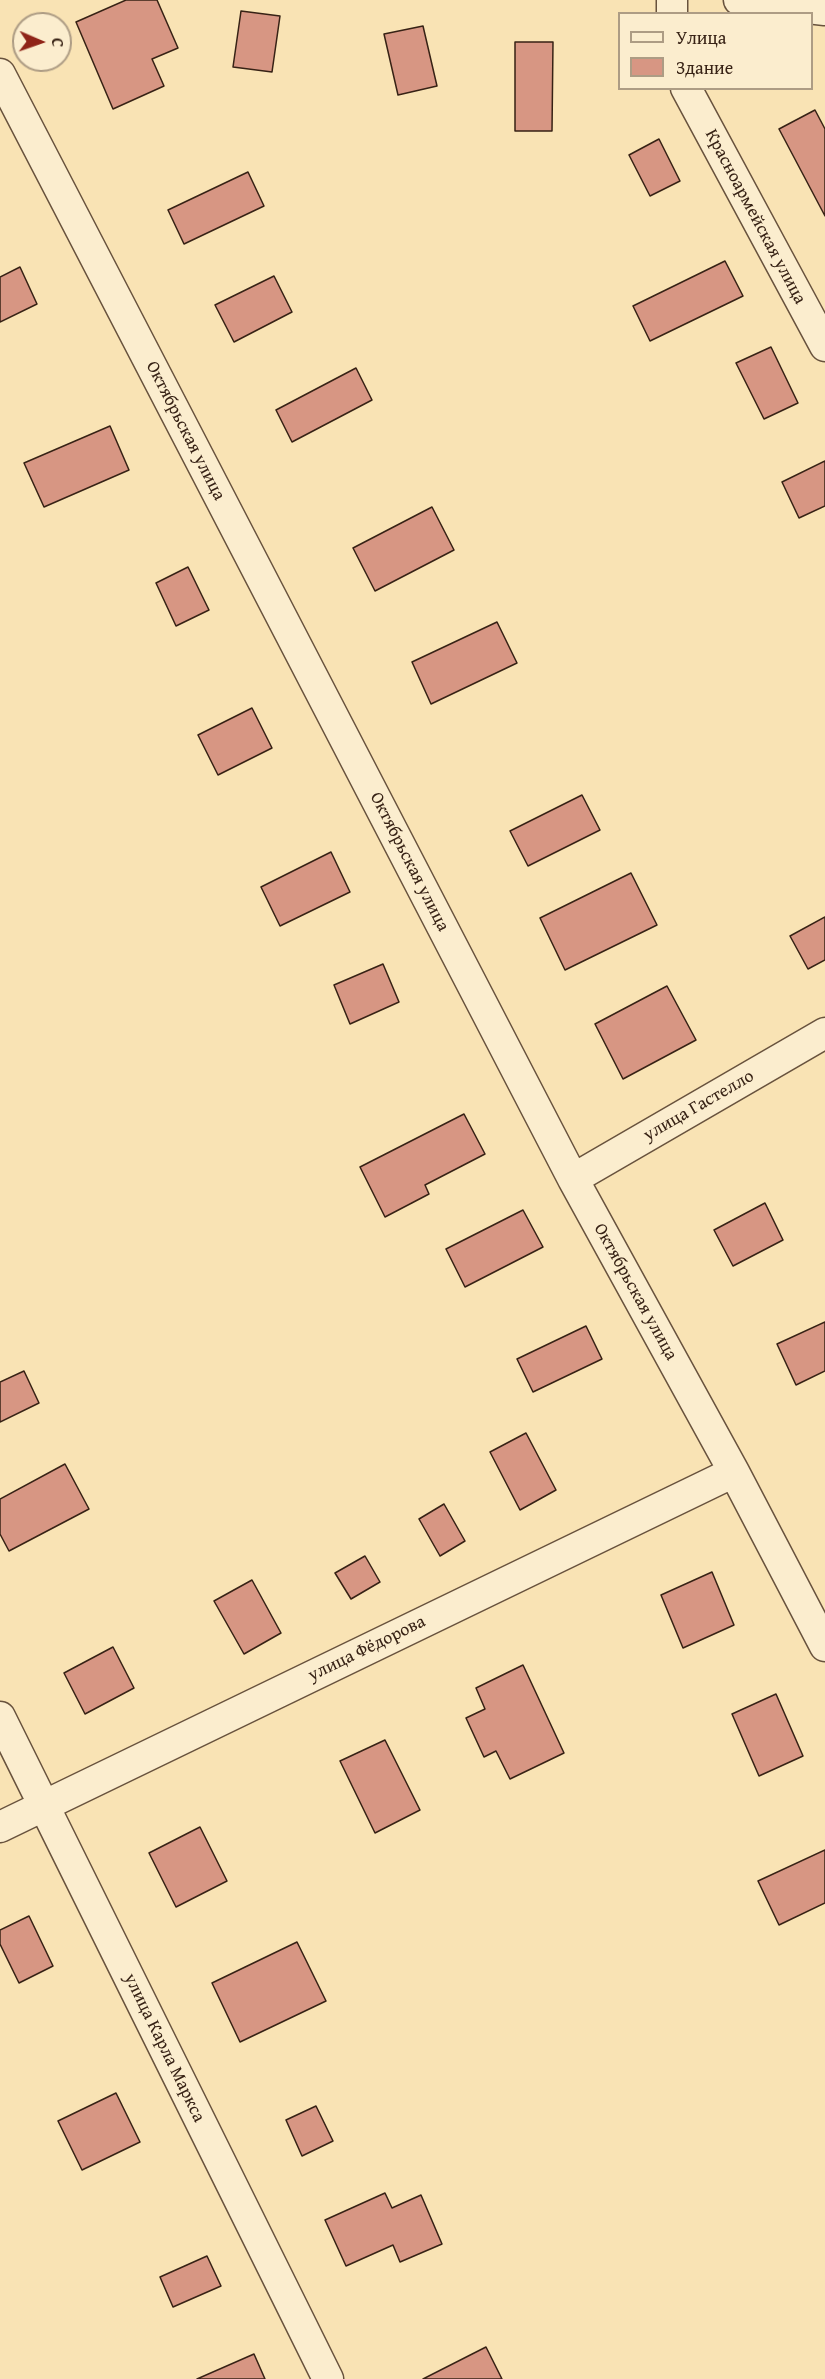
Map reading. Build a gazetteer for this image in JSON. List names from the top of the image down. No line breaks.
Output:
{"streets":{"street":["Красноармейская улица","Октябрьская улица","улица Гастелло","улица Фёдорова","улица Карла Маркса"]},"crossings":[["Октябрьская улица","улица Гастелло"],["Октябрьская улица","улица Фёдорова"],["улица Фёдорова","улица Карла Маркса"]],"legend":["Улица","Здание"],"north":"right"}
